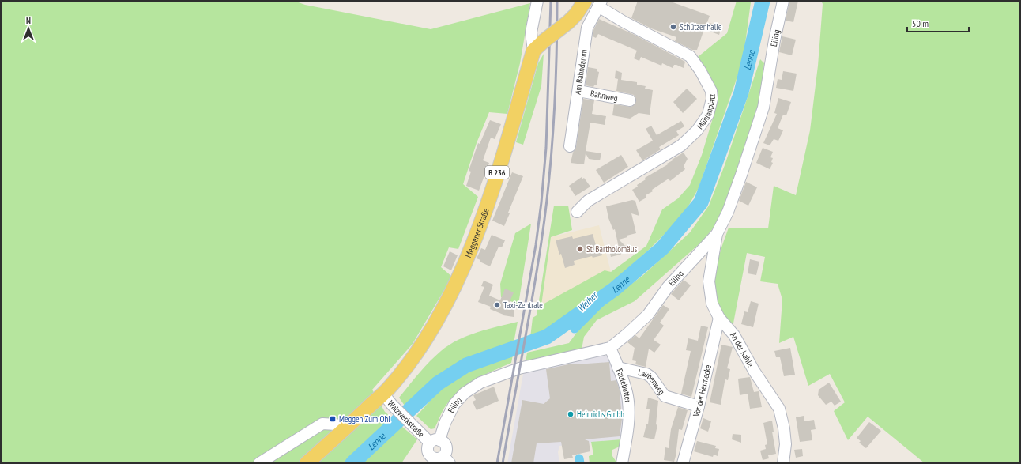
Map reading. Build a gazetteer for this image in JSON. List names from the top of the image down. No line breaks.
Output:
{"streets":{"main road":["B 236","Meggener Straße"],"street":["Eiling","Am Bahndamm","Bahnweg","Mühlenplatz","An der Kahle","Laubenweg","Faulebutter","Vor der Hermecke","Walzwerkstraße"]},"crossings":[["Eiling","An der Kahle"],["Eiling","Faulebutter"],["Eiling","Walzwerkstraße"],["Am Bahndamm","Bahnweg"],["Am Bahndamm","Mühlenplatz"],["Meggener Straße","Walzwerkstraße"],["An der Kahle","Vor der Hermecke"],["Laubenweg","Faulebutter"],["Laubenweg","Vor der Hermecke"]],"water":["Lenne","Weiher"],"places":{"other":["Schützenhalle","St. Bartholomäus","Taxi-Zentrale","Heinrichs Gmbh"],"transit":["Meggen Zum Ohl"]},"scale_bar":"50 m","north":"top"}
